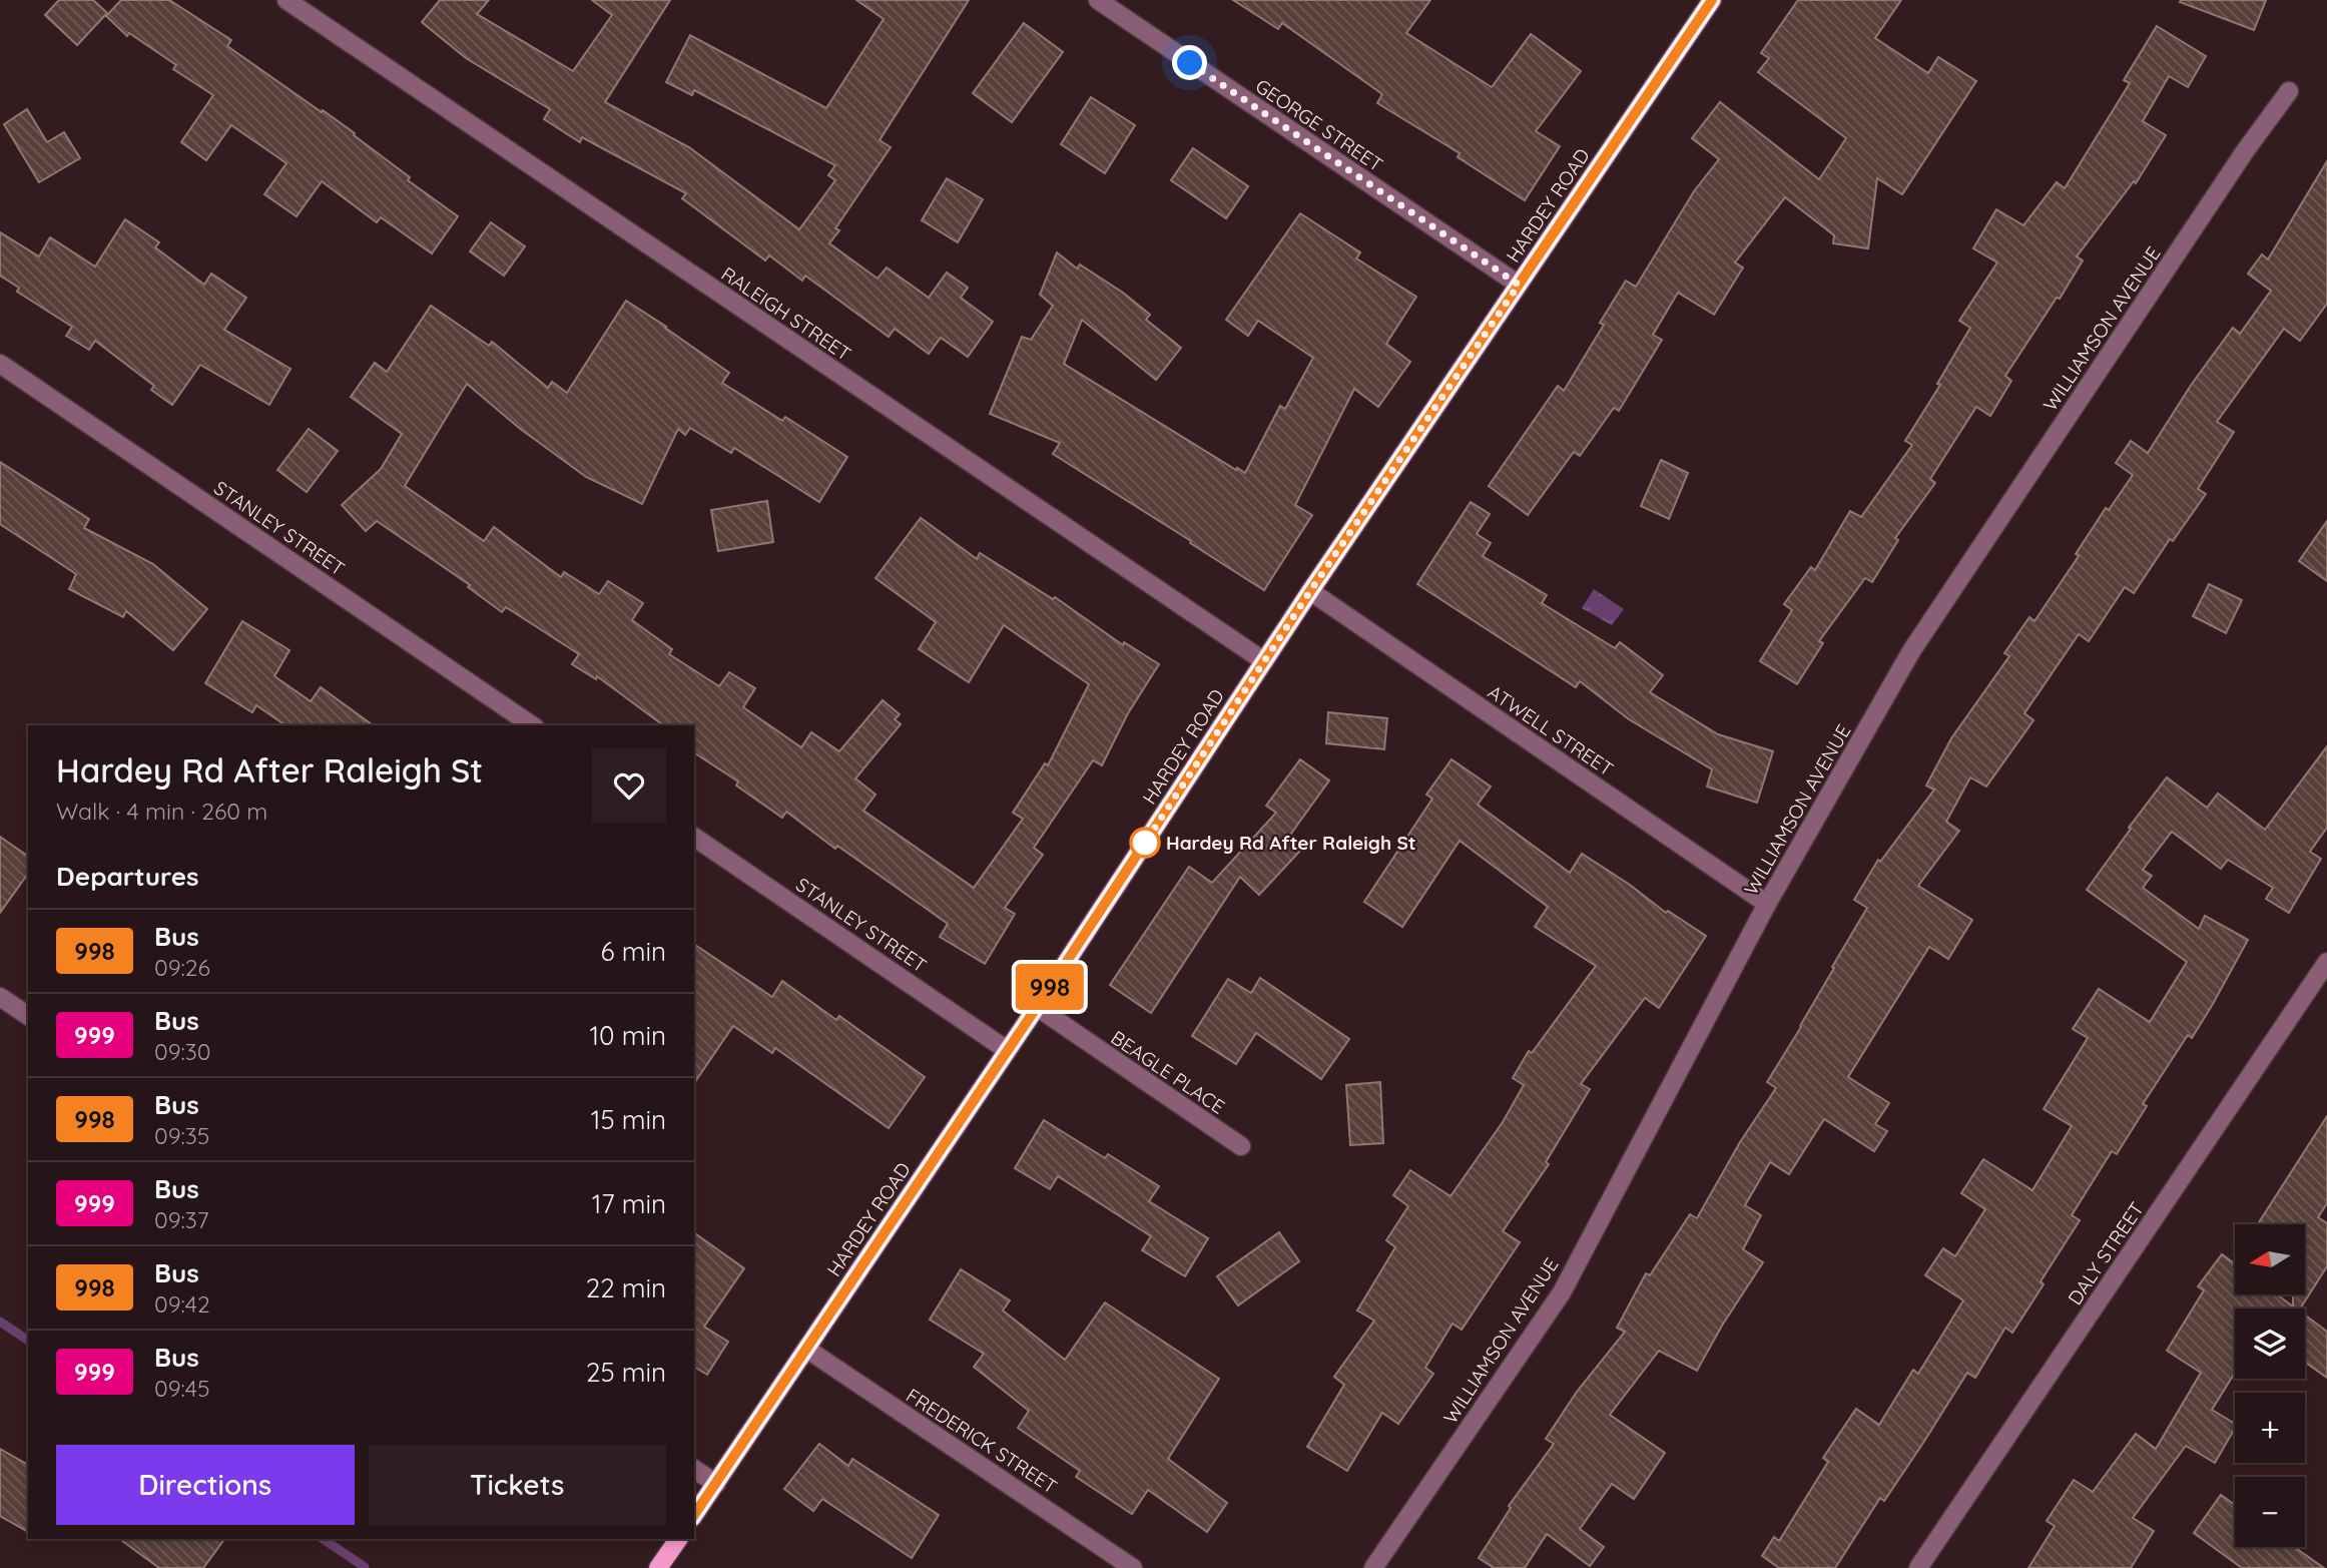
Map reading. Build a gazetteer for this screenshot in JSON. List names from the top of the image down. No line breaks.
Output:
{"streets":{"main road":["HARDEY ROAD"],"street":["GEORGE STREET","RALEIGH STREET","WILLIAMSON AVENUE","STANLEY STREET","ATWELL STREET","BEAGLE PLACE","DALY STREET","FREDERICK STREET"]},"crossings":[["GEORGE STREET","HARDEY ROAD"],["HARDEY ROAD","RALEIGH STREET"],["HARDEY ROAD","STANLEY STREET"],["HARDEY ROAD","ATWELL STREET"],["HARDEY ROAD","BEAGLE PLACE"],["HARDEY ROAD","FREDERICK STREET"],["WILLIAMSON AVENUE","ATWELL STREET"]],"places":["Hardey Rd After Raleigh St"],"lines":["bus line 998"],"north":"left","page":{"on_map":"998","heading":[["Hardey Rd After Raleigh St","Walk · 4 min · 260 m"],"Departures"],"list":[{"mark":"998","name":"Bus","note":"09:26","value":"6 min"},{"mark":"999","name":"Bus","note":"09:30","value":"10 min"},{"mark":"998","name":"Bus","note":"09:35","value":"15 min"},{"mark":"999","name":"Bus","note":"09:37","value":"17 min"},{"mark":"998","name":"Bus","note":"09:42","value":"22 min"},{"mark":"999","name":"Bus","note":"09:45","value":"25 min"}],"map_buttons":["+","−"],"buttons":["Directions","Tickets"]}}
